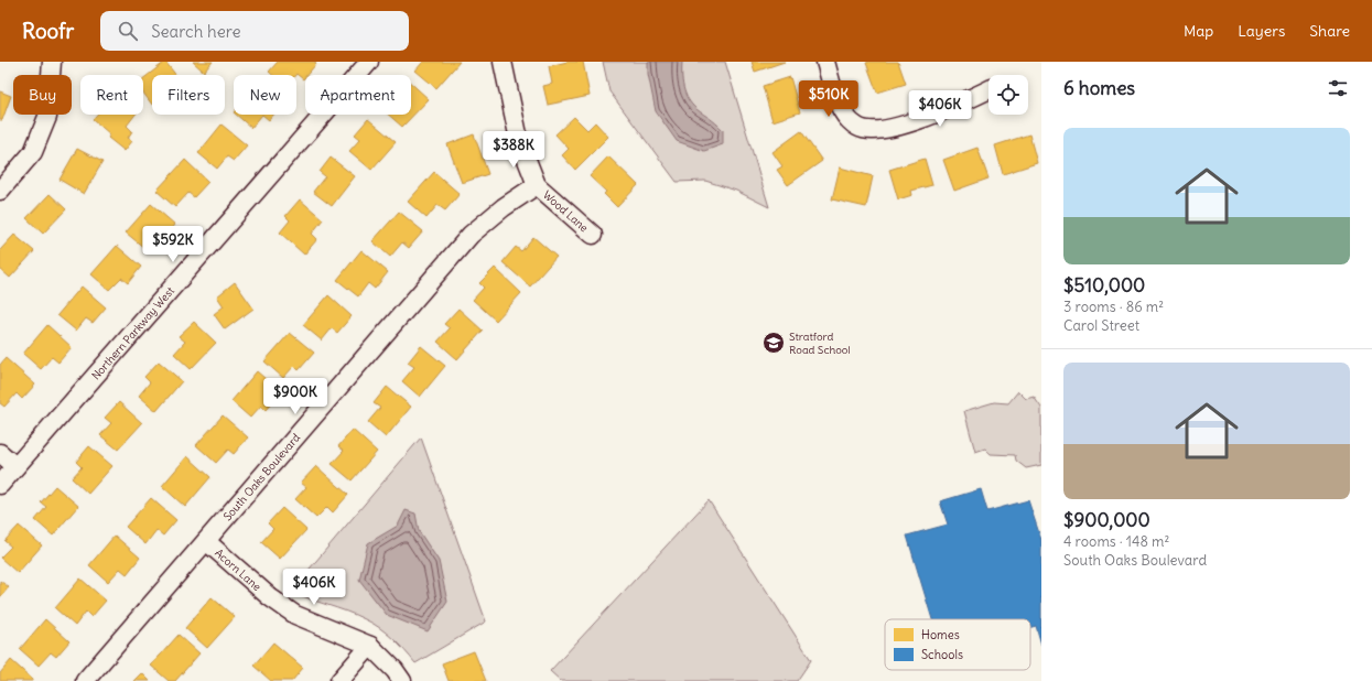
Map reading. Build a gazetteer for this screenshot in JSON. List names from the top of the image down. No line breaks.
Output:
{"streets":{"street":["Wood Lane","Northern Parkway West","South Oaks Boulevard","Acorn Lane"]},"crossings":[["Wood Lane","South Oaks Boulevard"],["South Oaks Boulevard","Acorn Lane"]],"places":{"school or university":["Stratford Road School"]},"legend":["Homes","Schools"],"page":{"header":"Roofr","search":"Search here","nav":["Map","Layers","Share"],"heading":"6 homes","chip":["Buy","Rent","Filters","New","Apartment"],"price":["$510K","$406K","$388K","$592K","$900K","$406K"],"list":[{"name":"$510,000","note":"3 rooms · 86 m² · Carol Street"},{"name":"$900,000","note":"4 rooms · 148 m² · South Oaks Boulevard"}]}}
